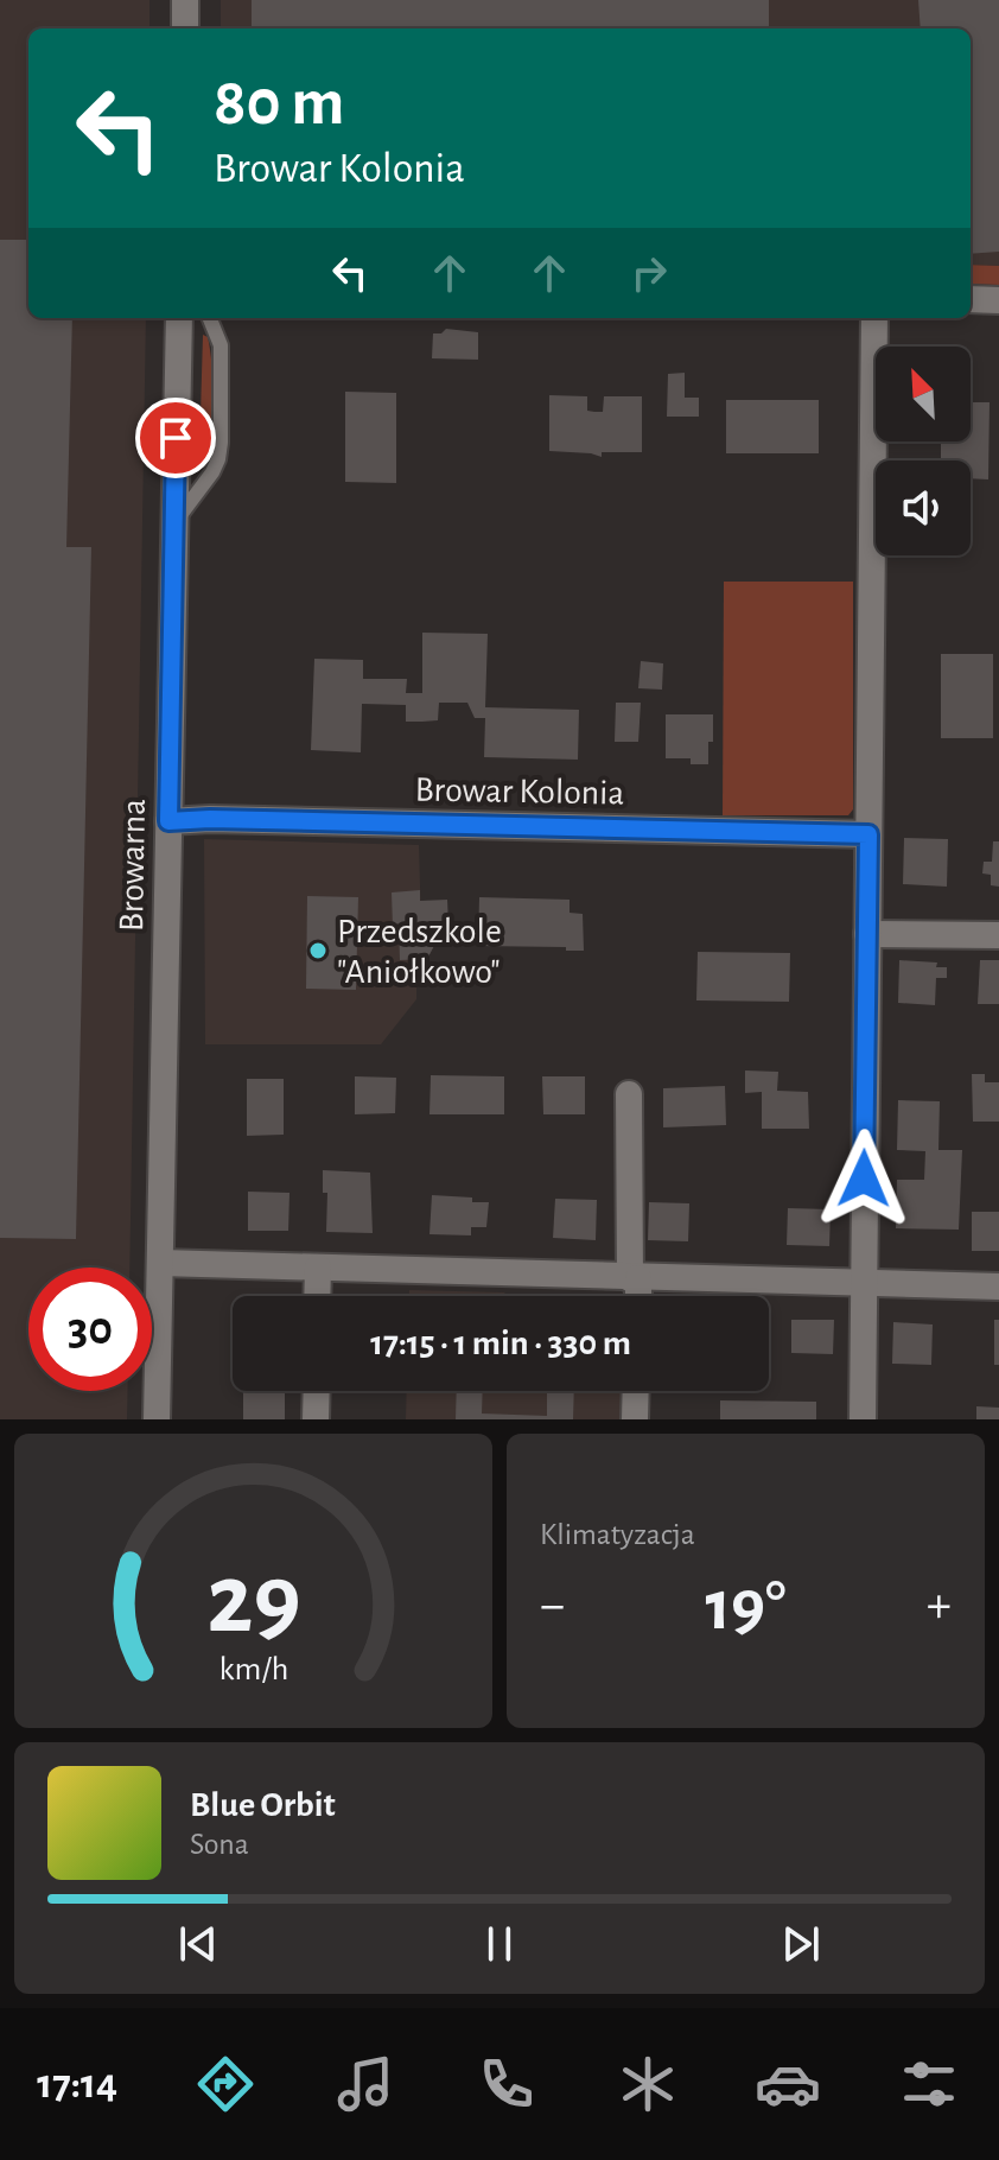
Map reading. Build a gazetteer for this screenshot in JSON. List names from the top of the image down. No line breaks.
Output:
{"streets":{"street":["Browar Kolonia","Browarna"]},"crossings":[["Browar Kolonia","Browarna"]],"places":["Przedszkole \"Aniołkowo\""],"north":"top left","page":{"turn":["80 m","Browar Kolonia"],"limit":"30","trip":"17:15 · 1 min · 330 m","tile":"Klimatyzacja","heat":["−","19°","+"],"song":["Blue Orbit","Sona"],"tabs":"17:14","gauge":["29","km/h"]}}
